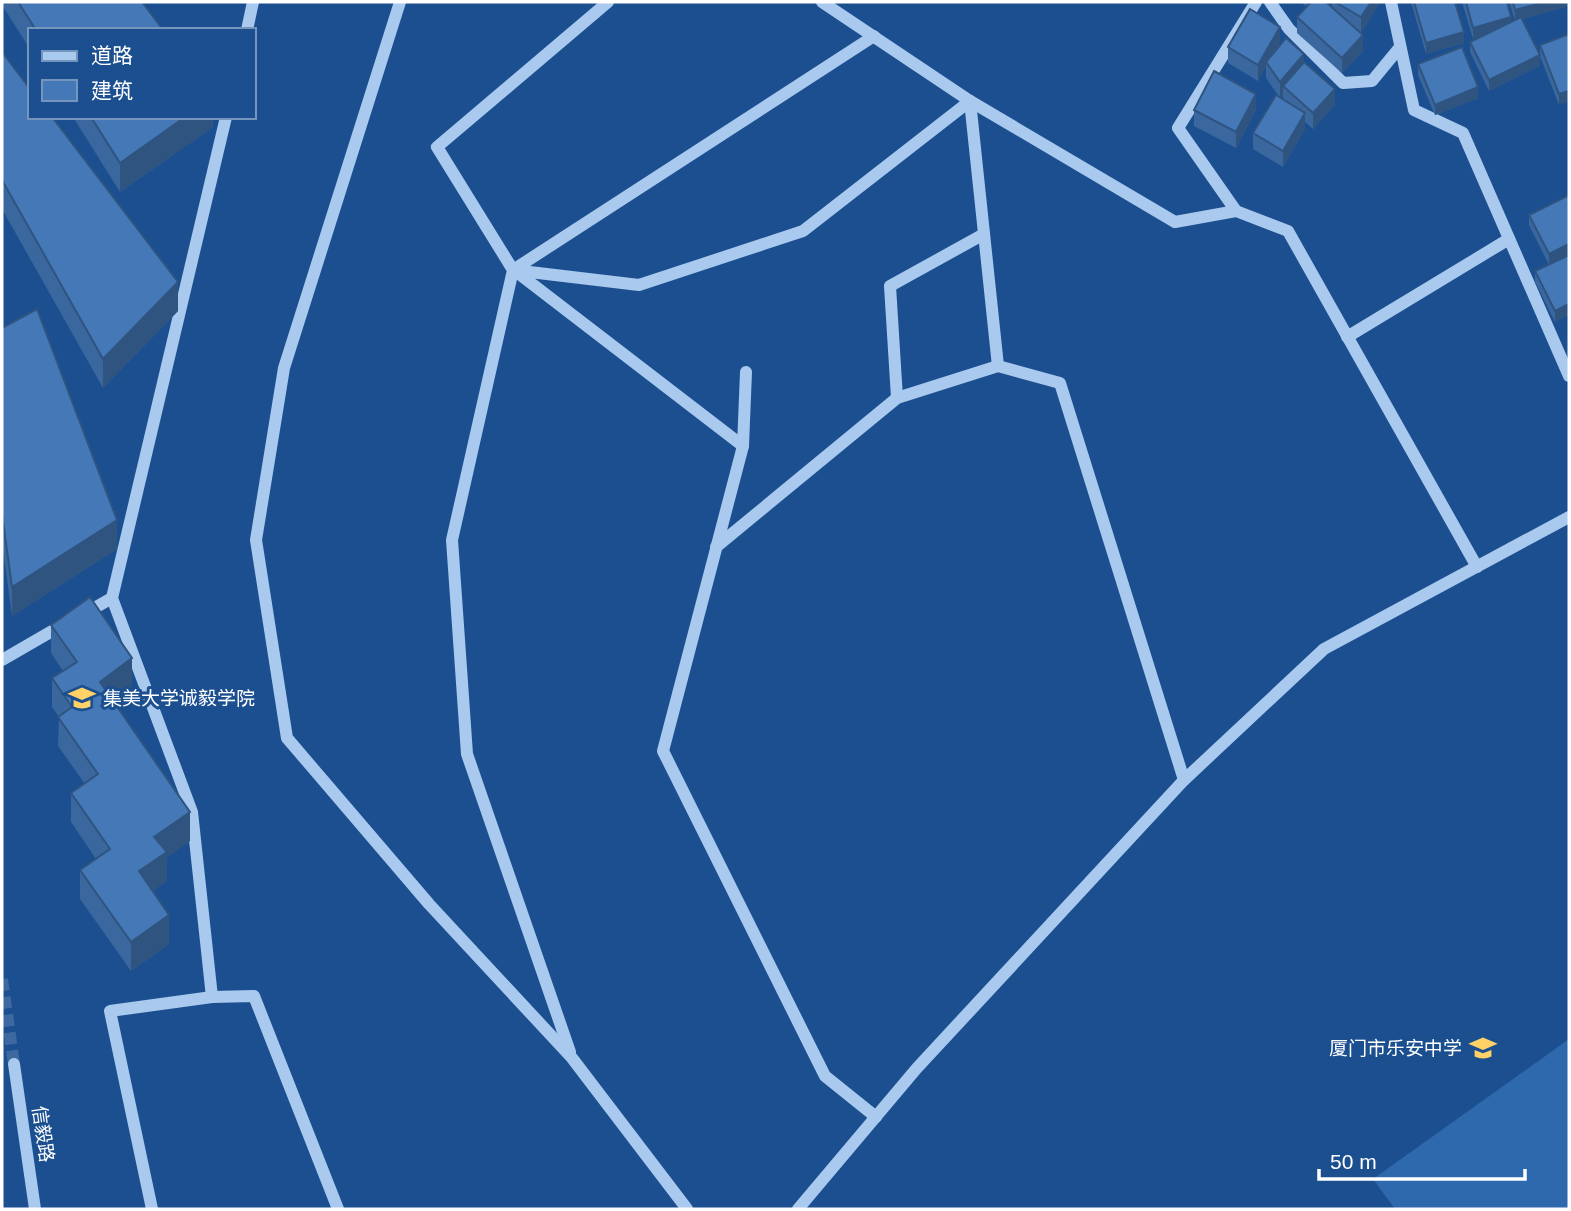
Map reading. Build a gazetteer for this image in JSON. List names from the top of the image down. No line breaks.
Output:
{"streets":{"street":["信毅路"]},"places":{"school or university":["集美大学诚毅学院","厦门市乐安中学"]},"legend":["道路","建筑"],"scale_bar":"50 m"}
